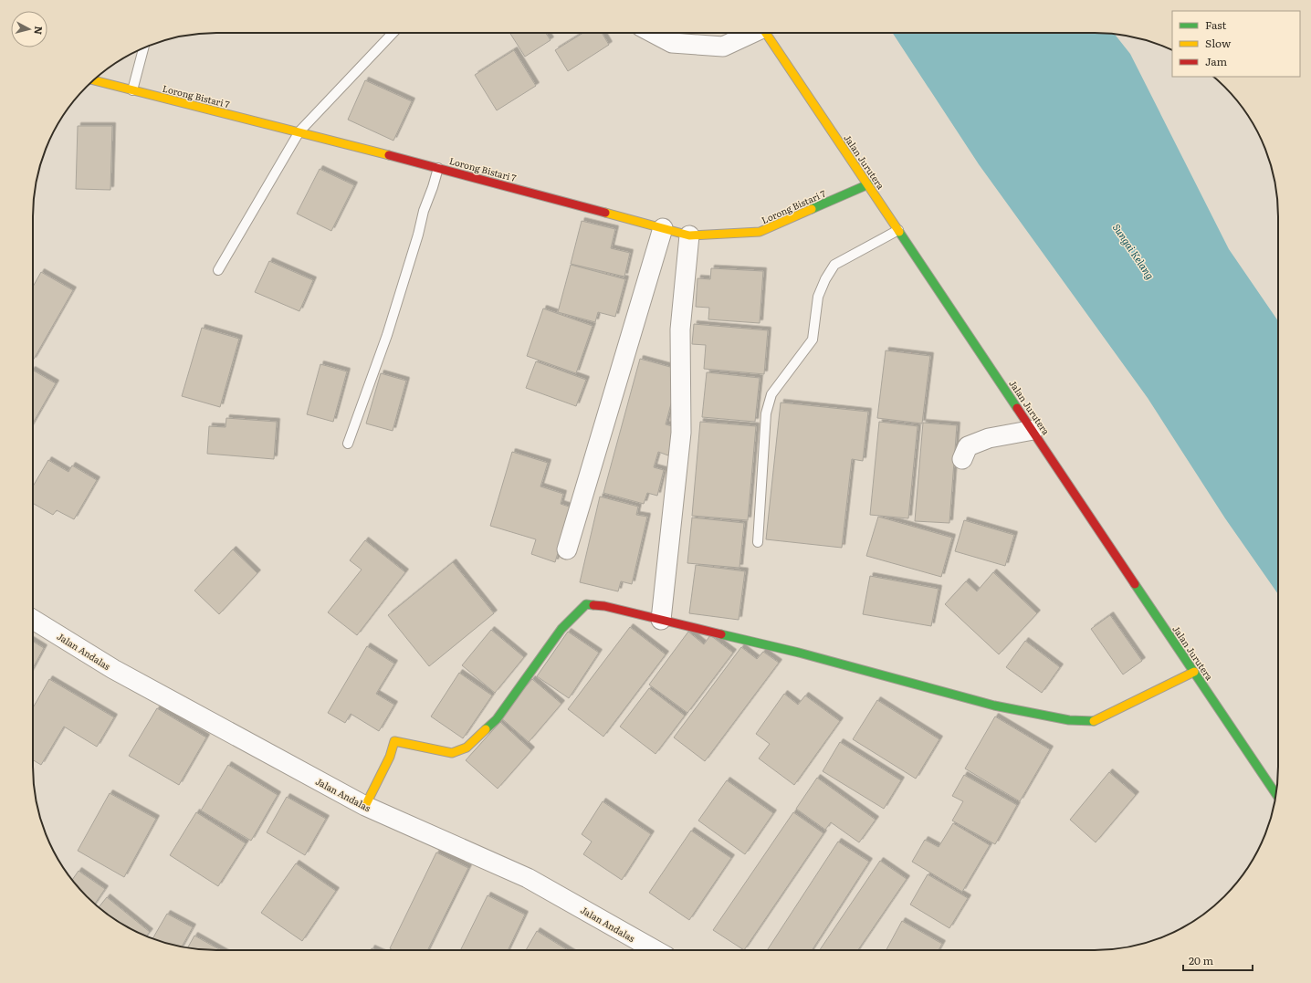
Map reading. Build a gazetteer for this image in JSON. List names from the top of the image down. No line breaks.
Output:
{"streets":{"street":["Lorong Bistari 7","Jalan Jurutera","Jalan Andalas"]},"crossings":[["Lorong Bistari 7","Jalan Jurutera"]],"water":["Sungai Kelang"],"legend":["Fast","Slow","Jam"],"scale_bar":"20 m","north":"right"}
